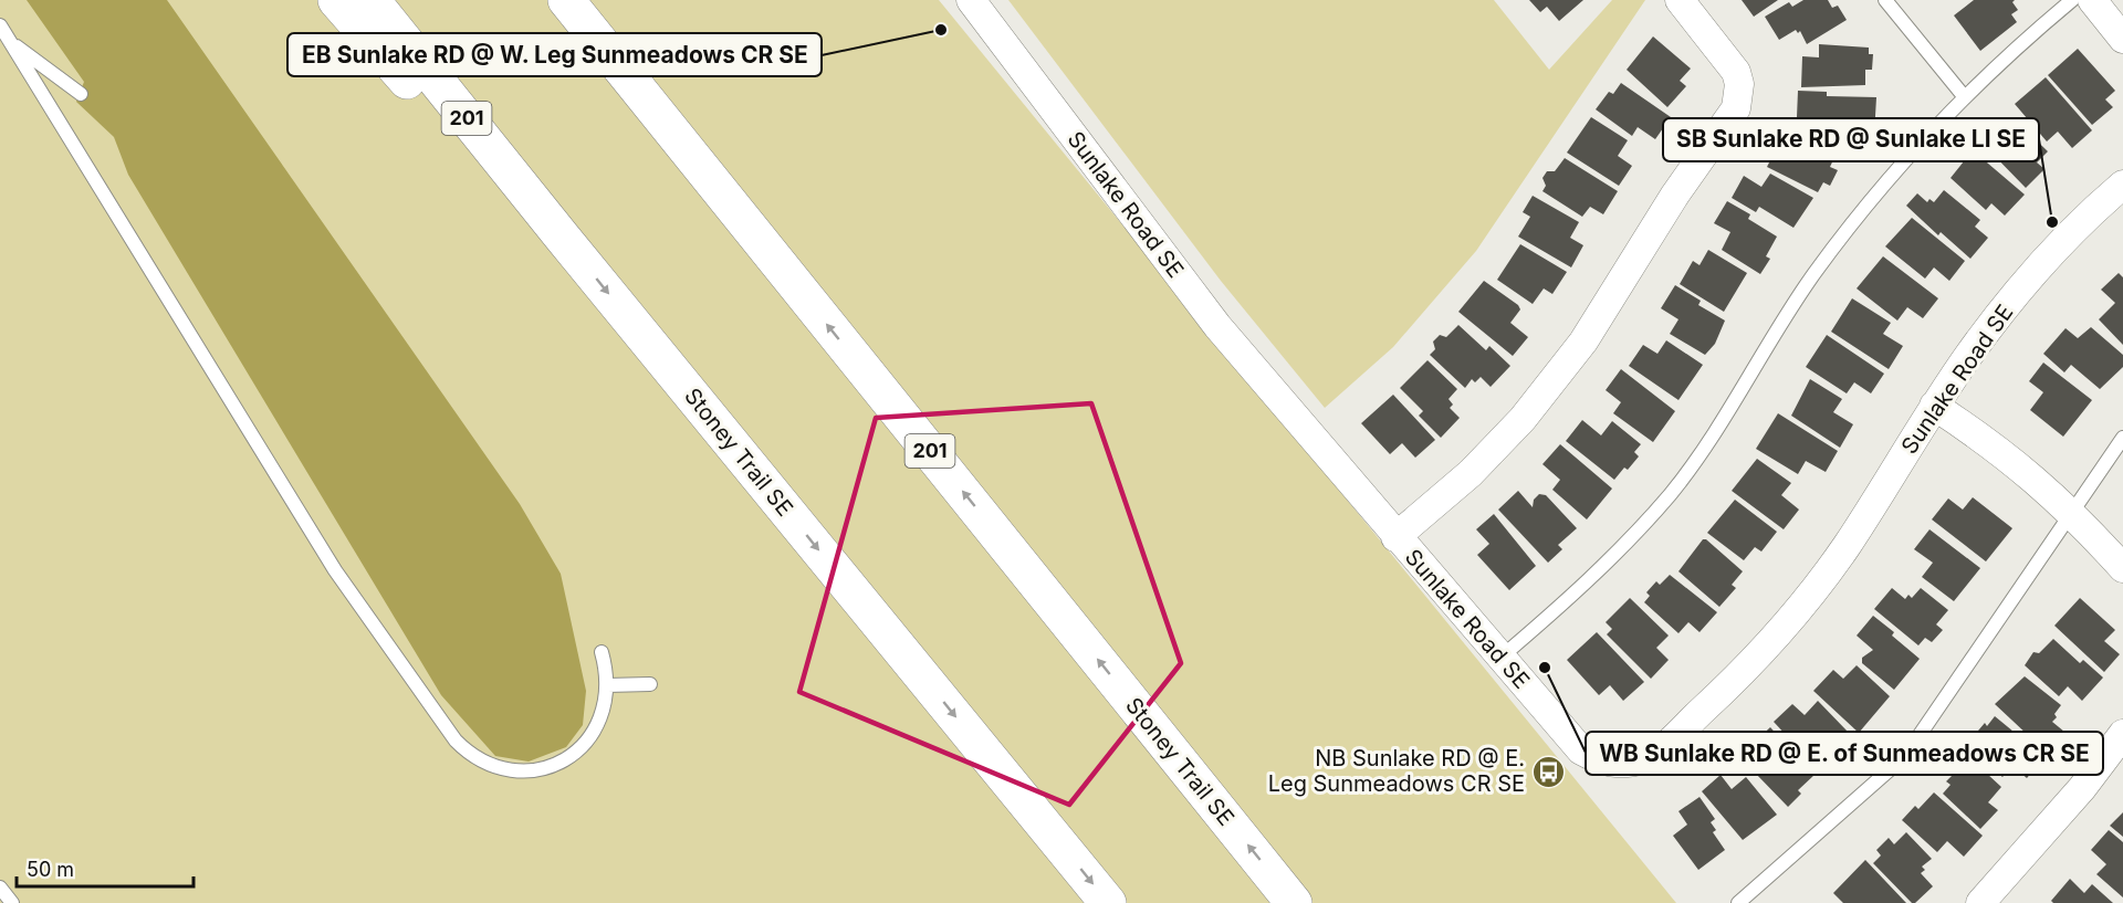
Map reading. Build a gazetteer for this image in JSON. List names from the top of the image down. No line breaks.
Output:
{"streets":{"highway":["201","Stoney Trail SE"],"street":["Sunlake Road SE"]},"places":{"other":["EB Sunlake RD @ W. Leg Sunmeadows CR SE","SB Sunlake RD @ Sunlake LI SE","WB Sunlake RD @ E. of Sunmeadows CR SE"],"bus stop":["NB Sunlake RD @ E. Leg Sunmeadows CR SE"]},"scale_bar":"50 m"}
